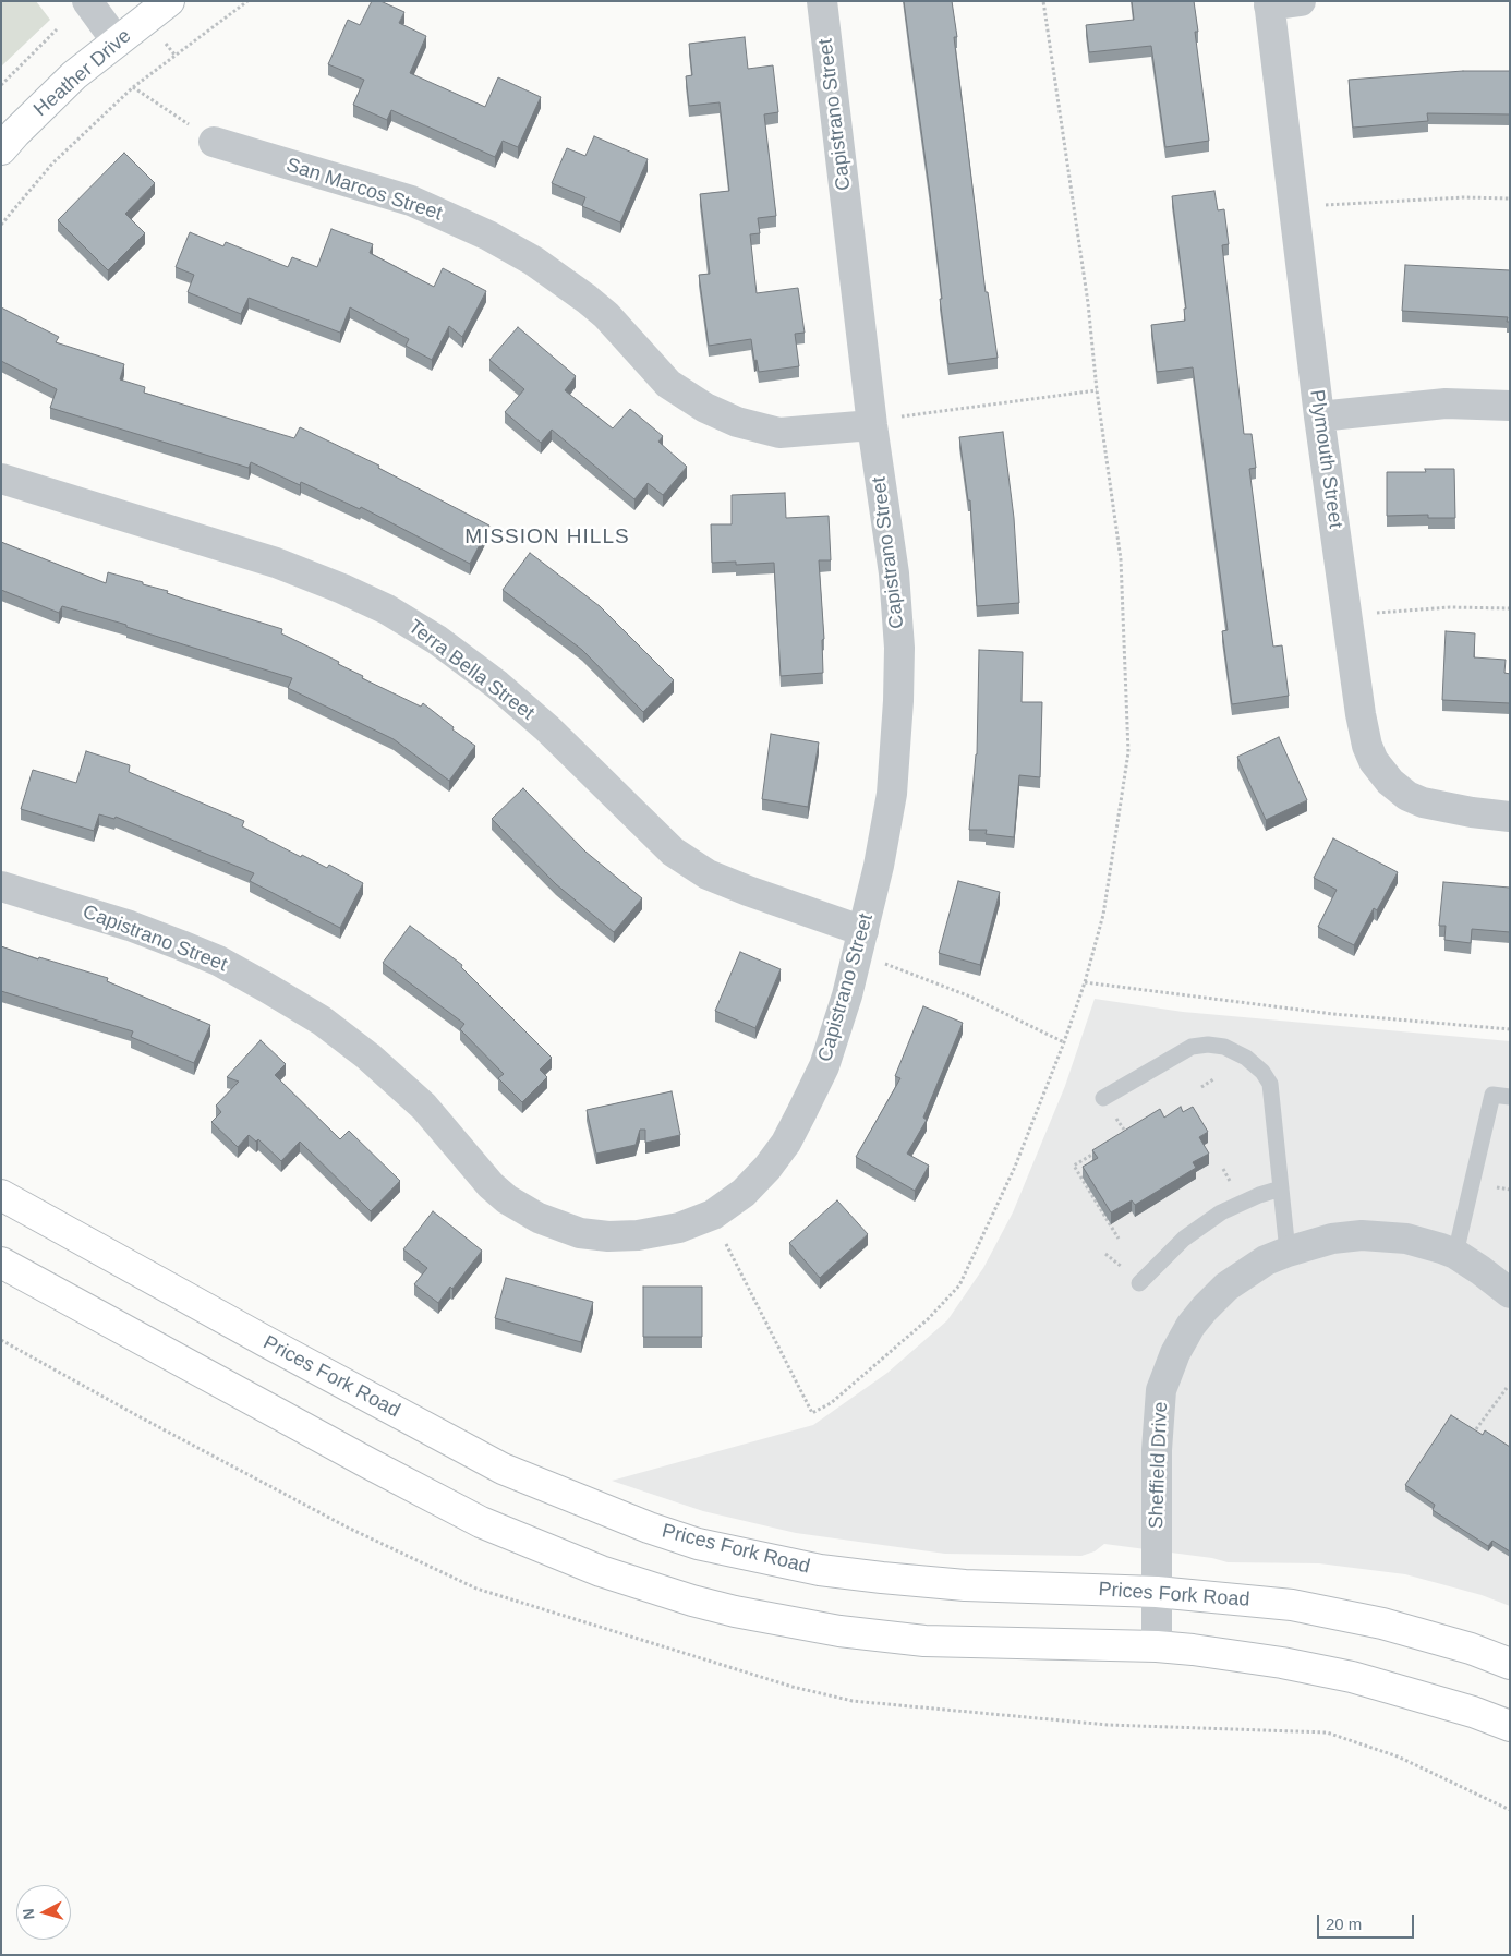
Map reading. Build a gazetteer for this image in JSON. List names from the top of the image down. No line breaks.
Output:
{"streets":{"main road":["Heather Drive","Prices Fork Road"],"street":["Capistrano Street","San Marcos Street","Plymouth Street","Terra Bella Street","Sheffield Drive"]},"crossings":[["Capistrano Street","San Marcos Street"],["Capistrano Street","Terra Bella Street"],["Prices Fork Road","Sheffield Drive"]],"districts":["MISSION HILLS"],"scale_bar":"20 m","north":"left"}
